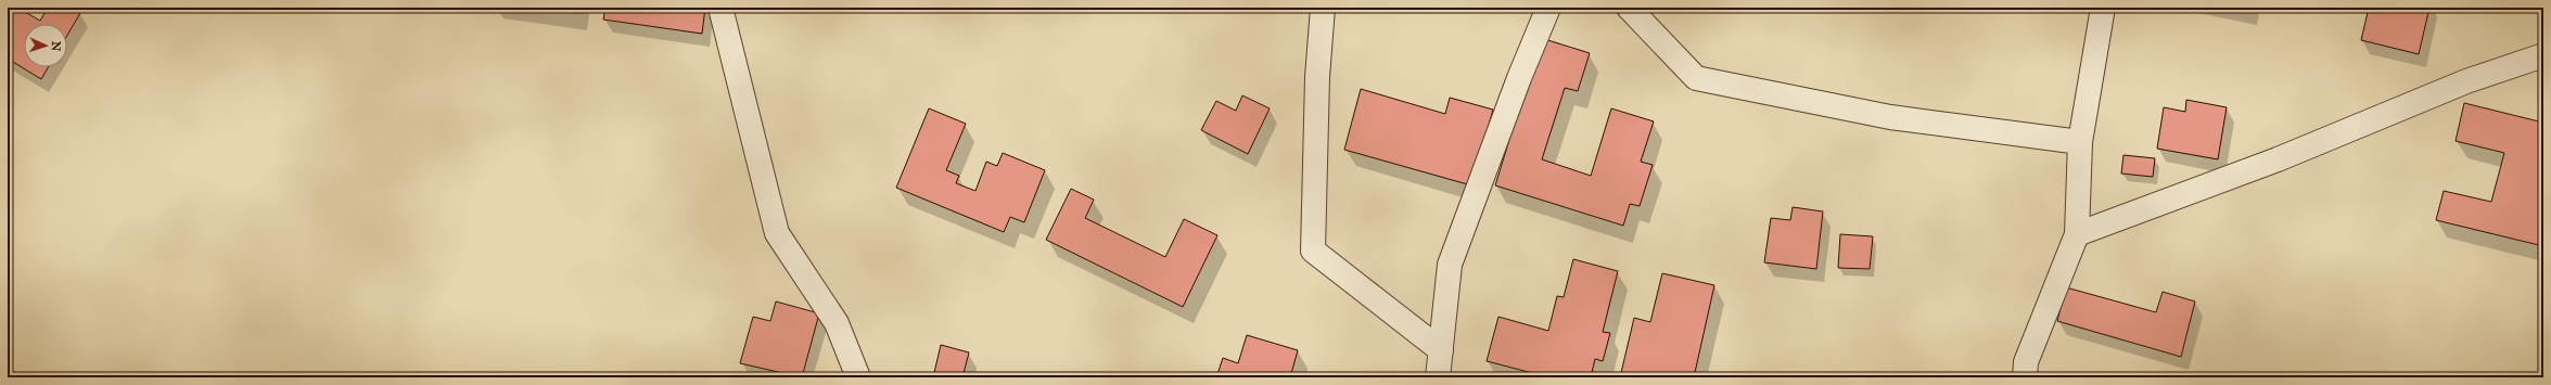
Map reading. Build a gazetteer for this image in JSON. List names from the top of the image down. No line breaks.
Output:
{"north":"right"}
